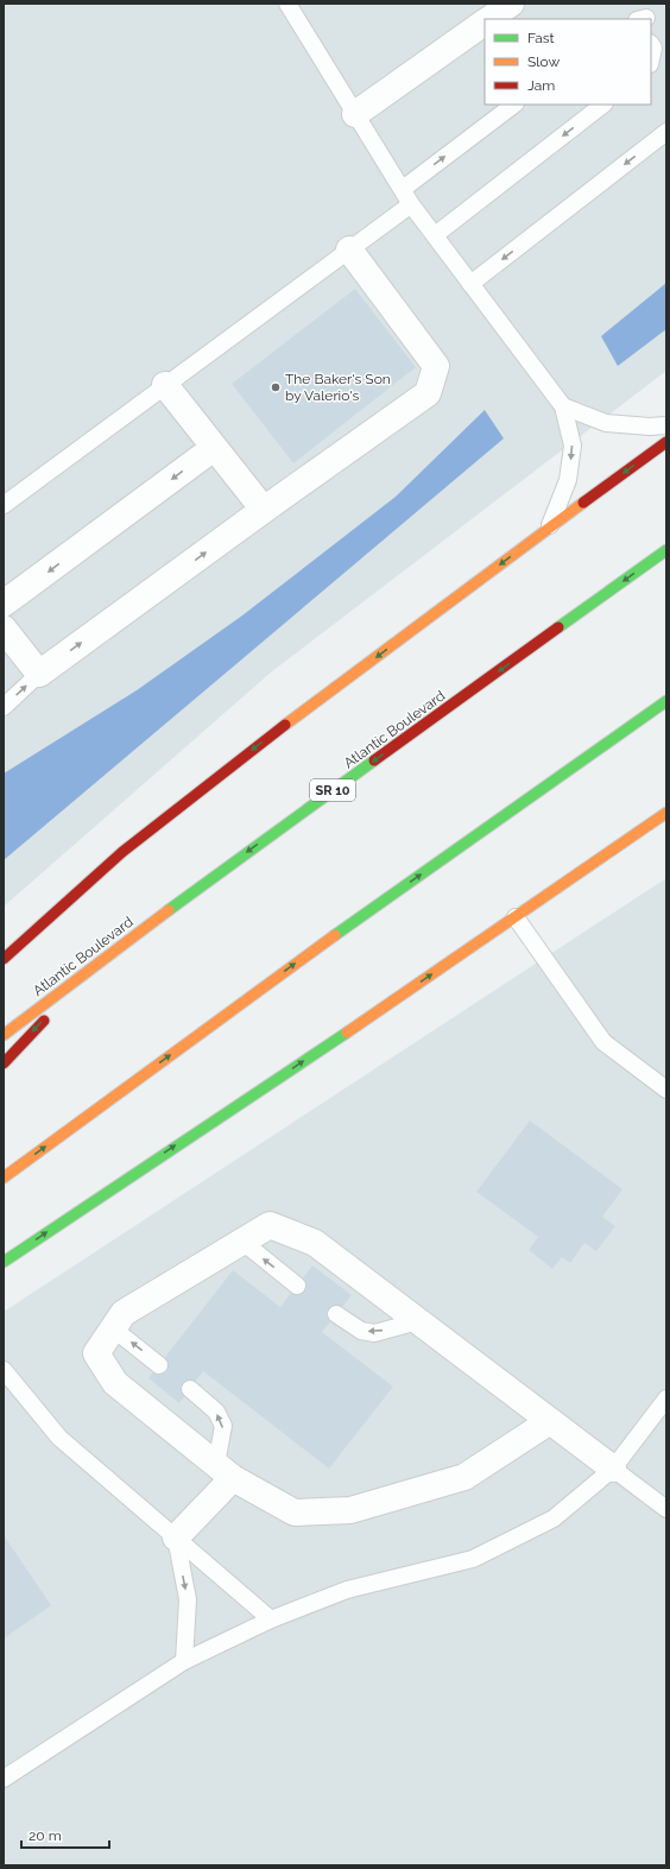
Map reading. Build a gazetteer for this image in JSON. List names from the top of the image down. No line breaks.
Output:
{"streets":{"highway":["Atlantic Boulevard","SR 10"]},"places":["The Baker's Son by Valerio's"],"legend":["Fast","Slow","Jam"],"scale_bar":"20 m"}
